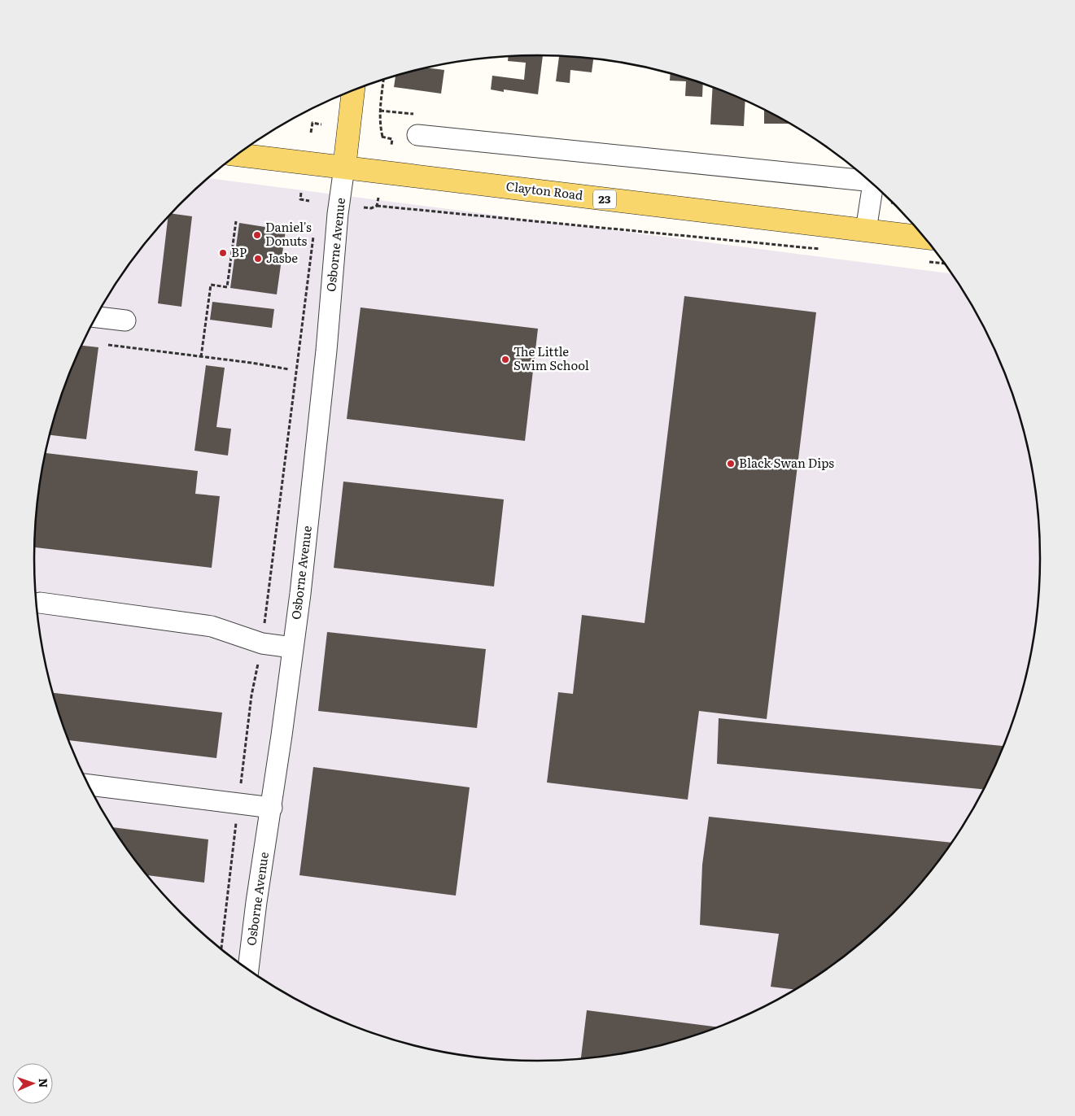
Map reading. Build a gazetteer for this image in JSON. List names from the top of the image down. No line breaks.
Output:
{"streets":{"main road":["Clayton Road","23"],"street":["Osborne Avenue"]},"crossings":[["Clayton Road","Osborne Avenue"]],"places":["Daniel's Donuts","BP","Jasbe","The Little Swim School","Black Swan Dips"],"north":"right"}
